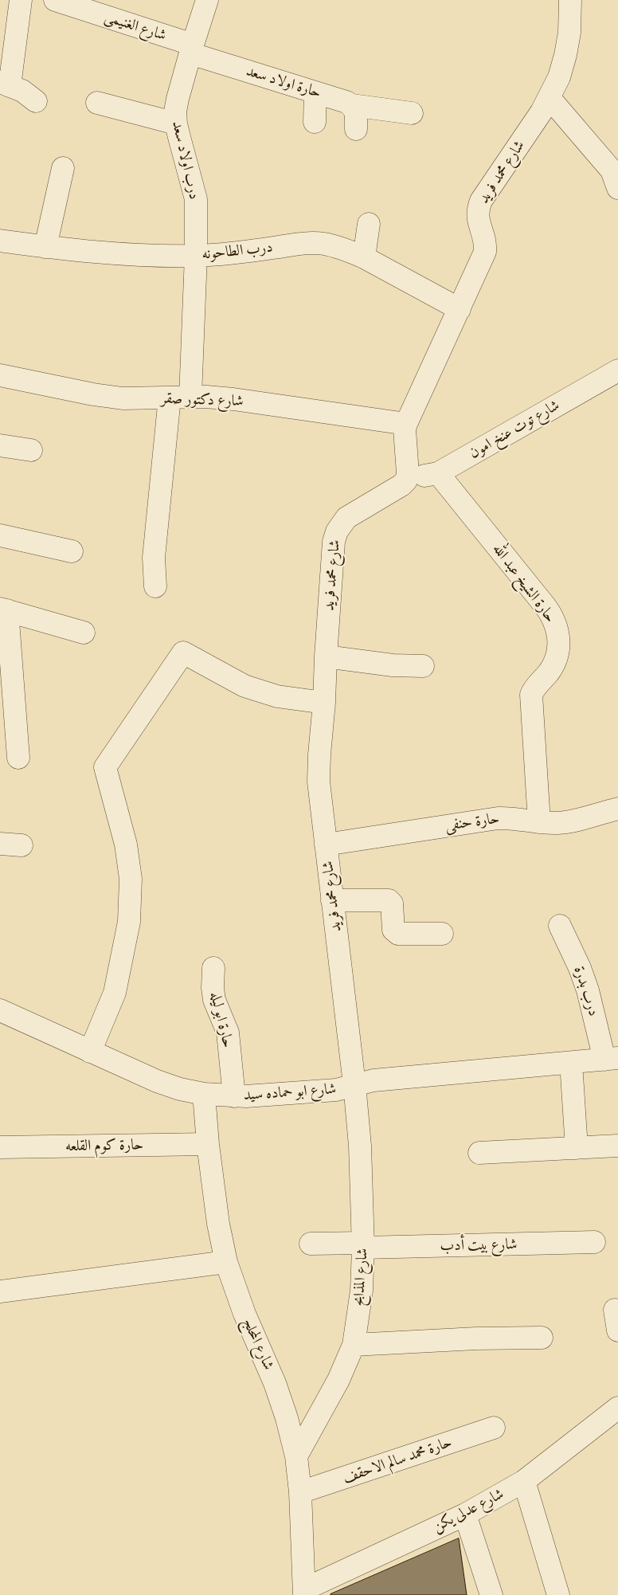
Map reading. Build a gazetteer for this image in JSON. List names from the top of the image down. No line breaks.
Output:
{"streets":{"street":["شارع الغنيمى","حارة اولاد سعد","درب اولاد سعد","شارع محمد فريد","درب الطاحونه","شارع دكتور صقر","شارع توت عنخ امون","حارة الشيخ عبد الله","حارة حنفى","درب بدرة","حارة ابو ليله","شارع ابو حماده سيد","حارة كوم القلعه","شارع بيت أدب","شارع المذابح","شارع المحلج","حارة محمد سالم الاحقف","شارع عدلى يكن"]},"crossings":[["شارع الغنيمى","حارة اولاد سعد"],["شارع الغنيمى","درب اولاد سعد"],["حارة اولاد سعد","درب اولاد سعد"],["درب اولاد سعد","درب الطاحونه"],["درب اولاد سعد","شارع دكتور صقر"],["شارع محمد فريد","درب الطاحونه"],["شارع محمد فريد","شارع دكتور صقر"],["شارع محمد فريد","شارع توت عنخ امون"],["شارع محمد فريد","حارة حنفى"],["شارع محمد فريد","شارع ابو حماده سيد"],["شارع محمد فريد","شارع المذابح"],["شارع توت عنخ امون","حارة الشيخ عبد الله"],["حارة الشيخ عبد الله","حارة حنفى"],["درب بدرة","شارع ابو حماده سيد"],["حارة ابو ليله","شارع ابو حماده سيد"],["شارع ابو حماده سيد","شارع المذابح"],["شارع ابو حماده سيد","شارع المحلج"],["حارة كوم القلعه","شارع المحلج"],["شارع بيت أدب","شارع المذابح"],["شارع المذابح","شارع المحلج"],["شارع المحلج","حارة محمد سالم الاحقف"],["شارع المحلج","شارع عدلى يكن"]]}
